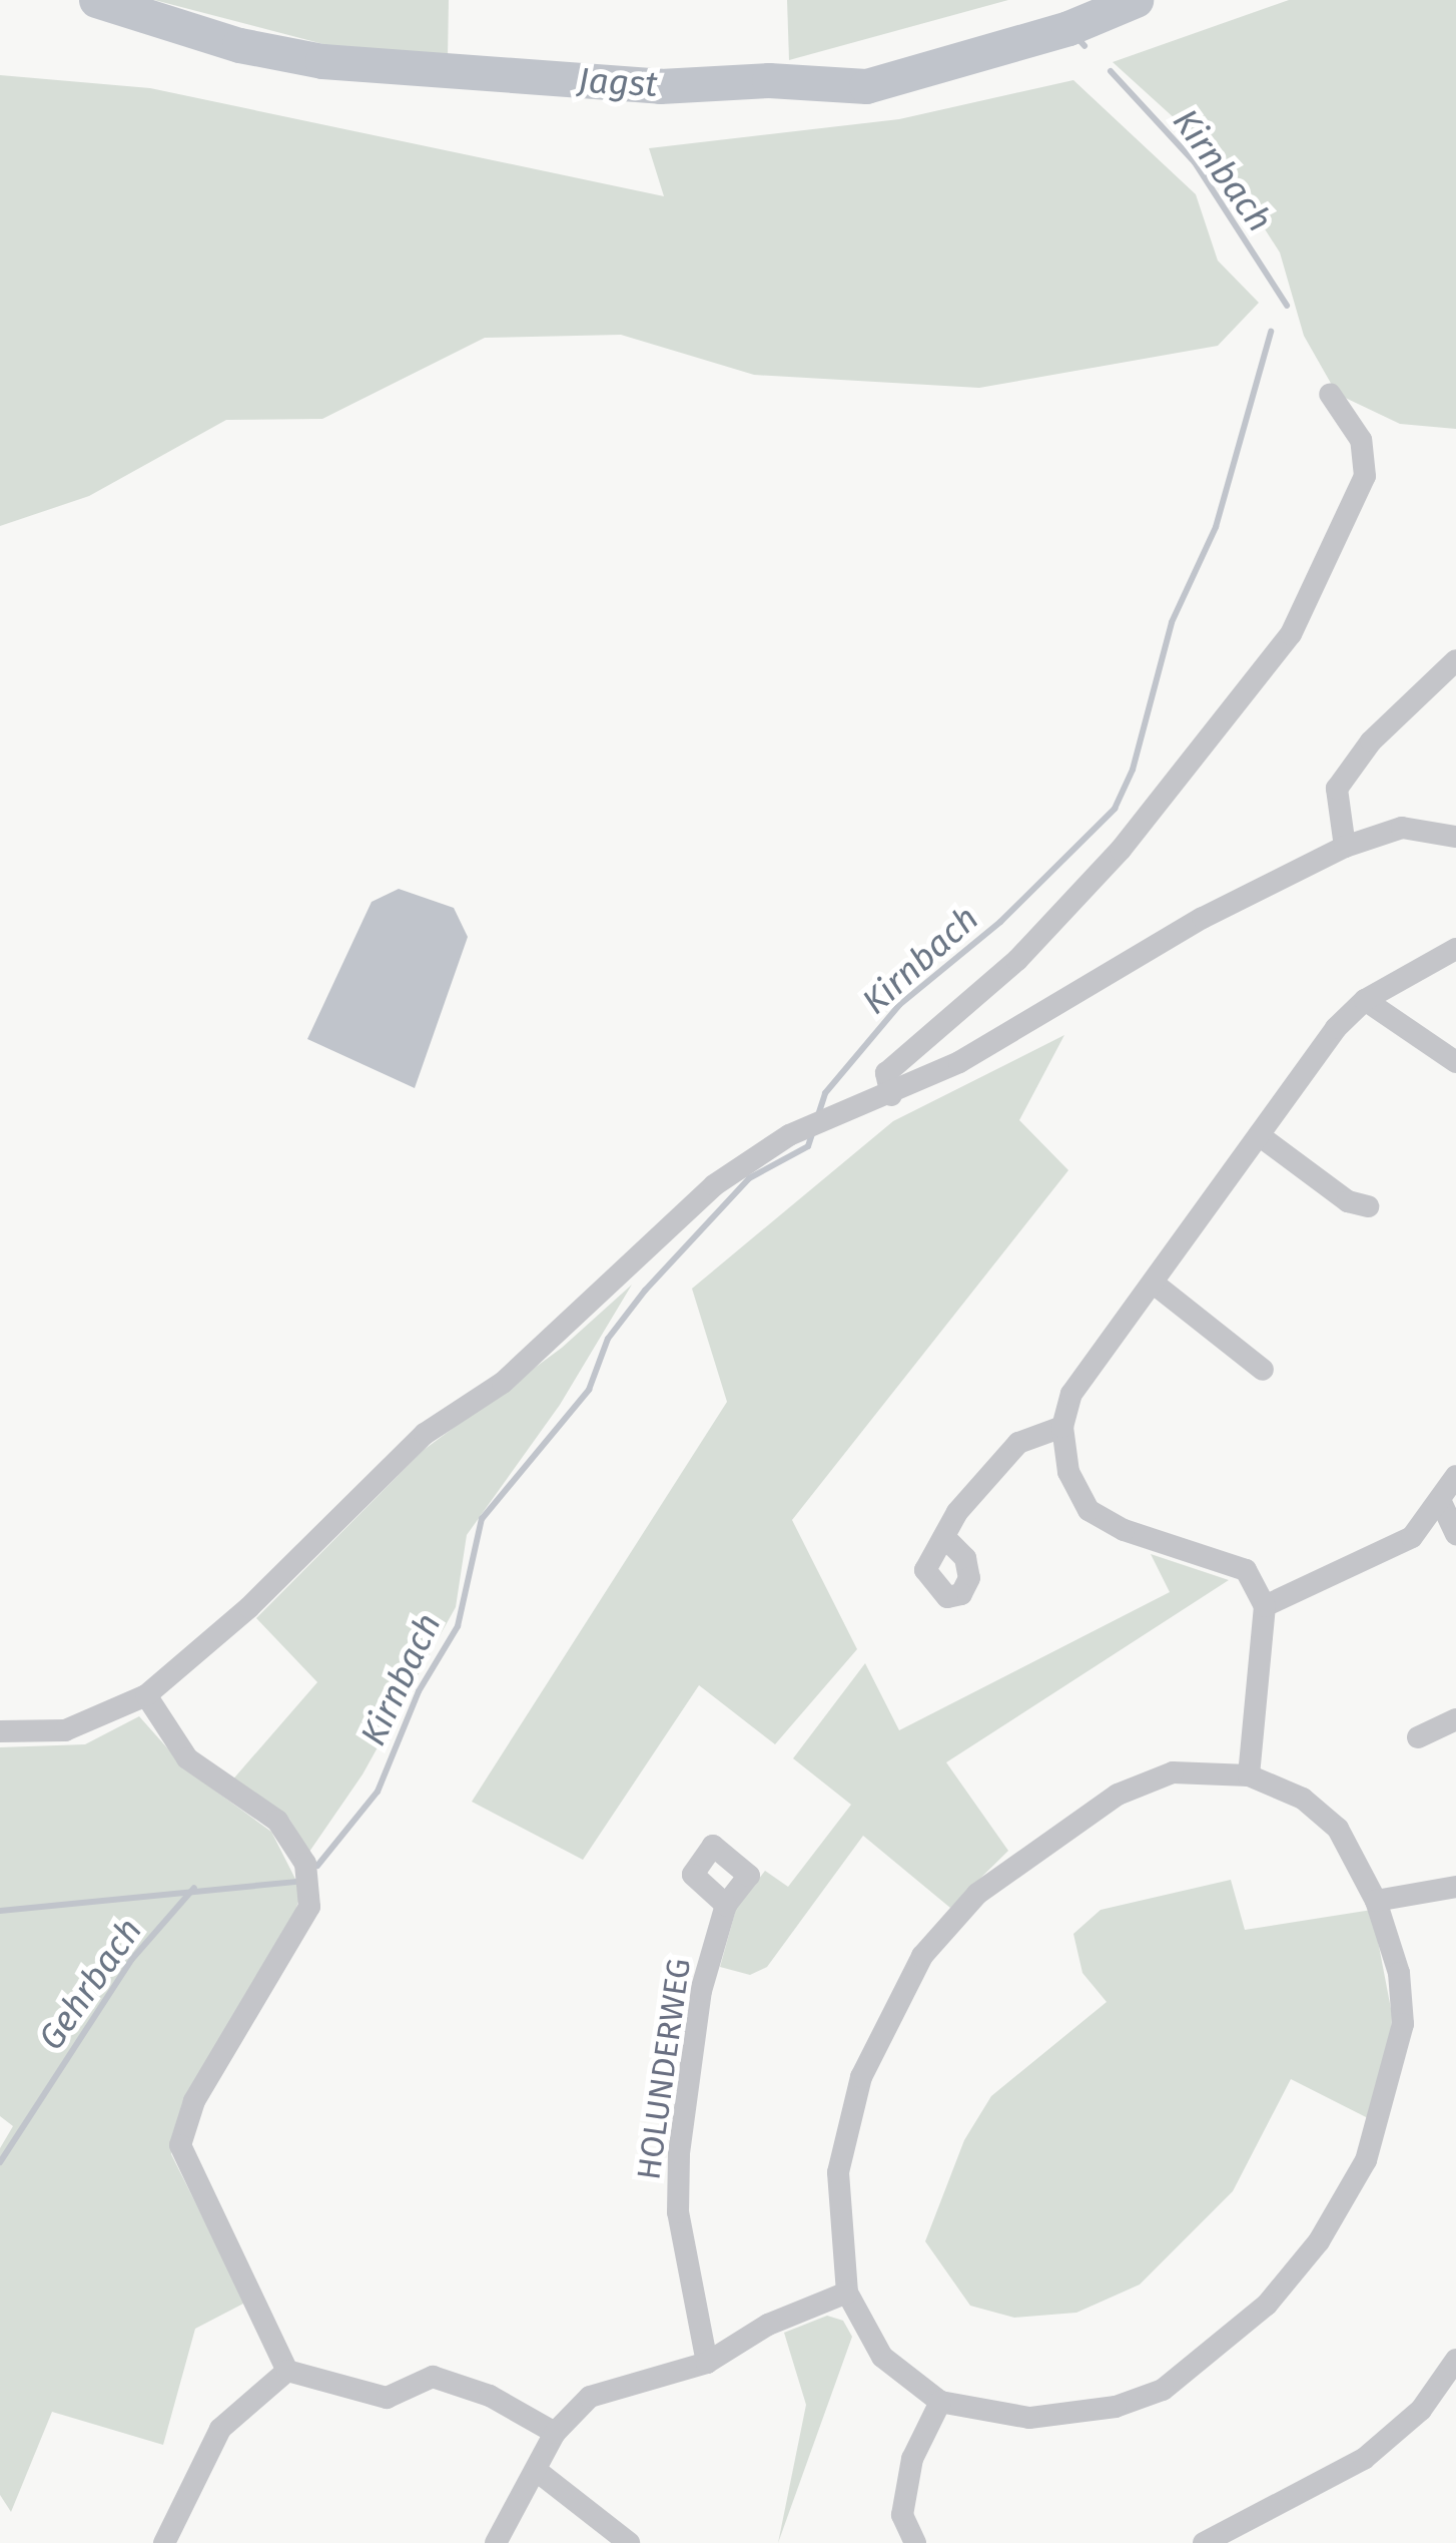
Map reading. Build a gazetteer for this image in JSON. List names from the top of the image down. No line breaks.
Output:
{"streets":{"street":["HOLUNDERWEG"]},"water":["Jagst","Kirnbach","Gehrbach"]}
